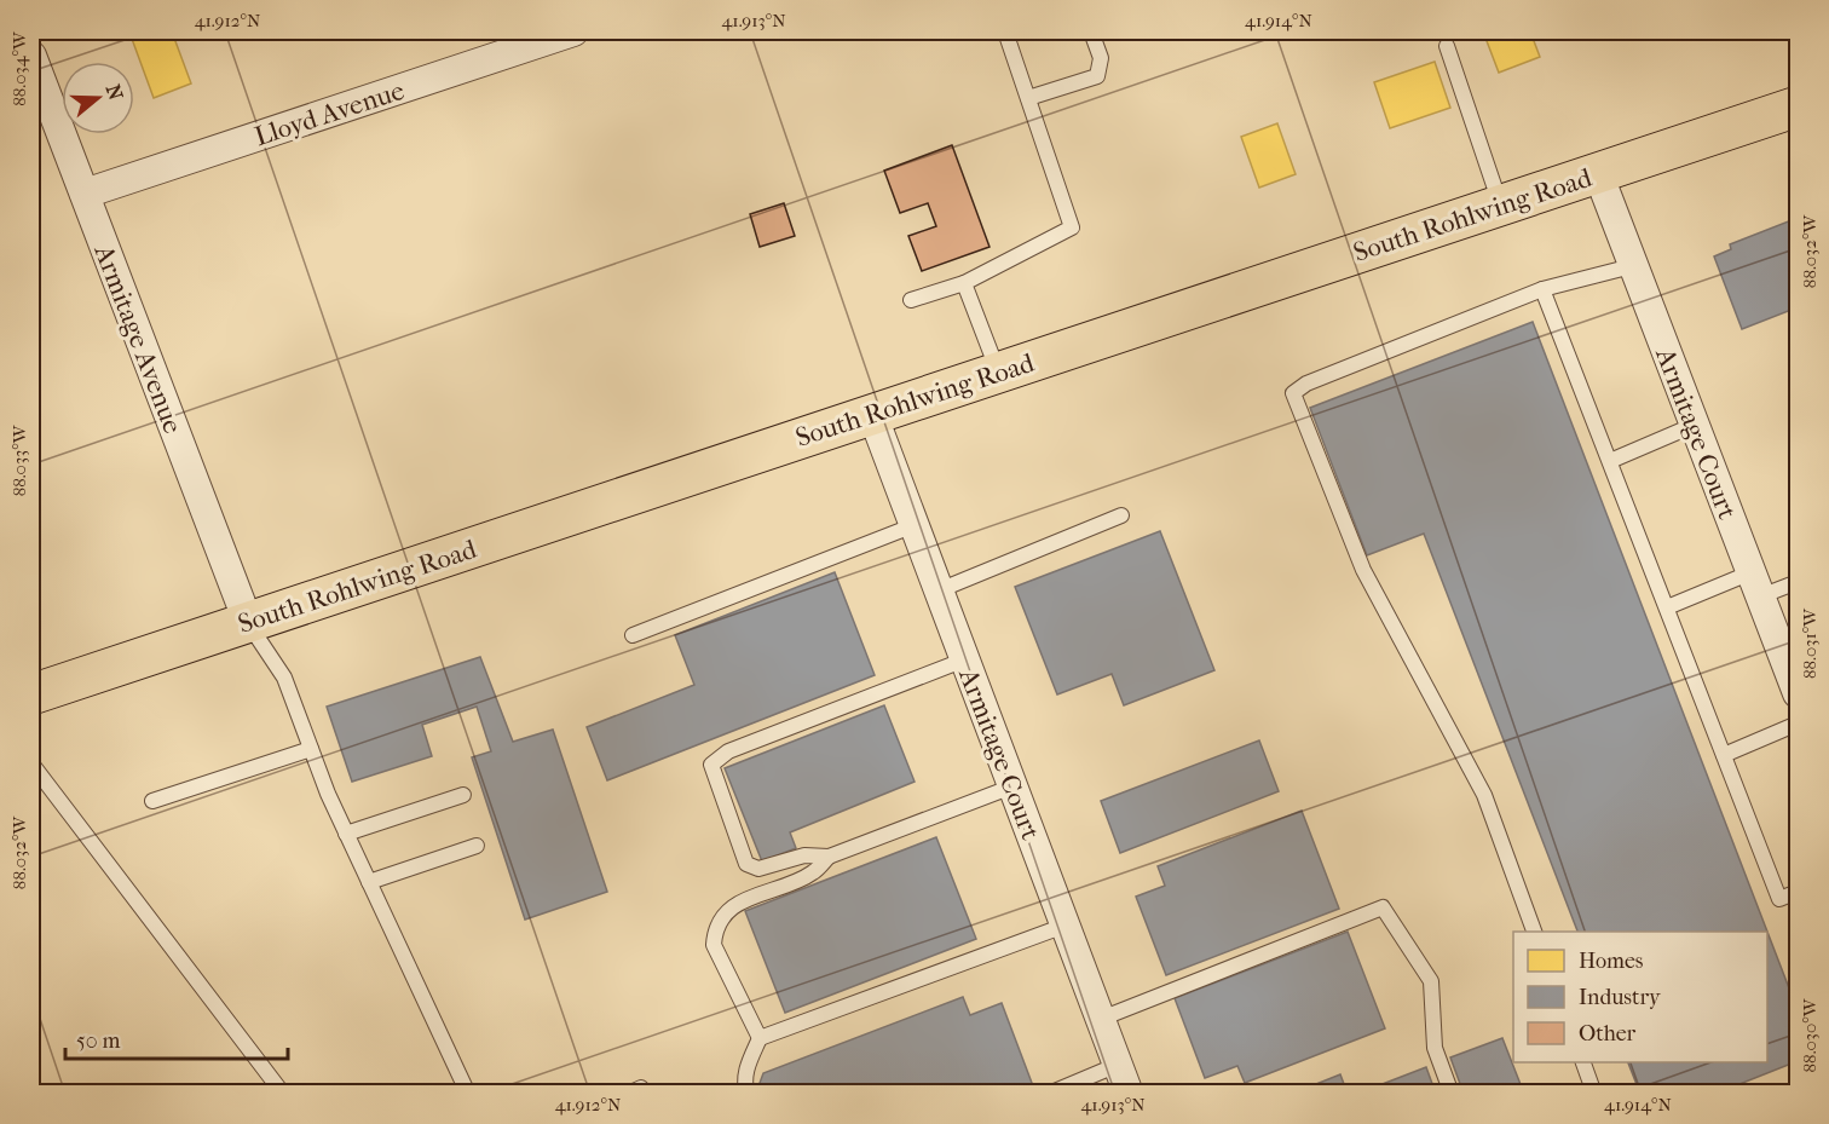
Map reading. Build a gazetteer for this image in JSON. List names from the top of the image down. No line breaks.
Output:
{"streets":{"main road":["South Rohlwing Road"],"street":["Lloyd Avenue","Armitage Avenue","Armitage Court"]},"crossings":[["Lloyd Avenue","Armitage Avenue"],["South Rohlwing Road","Armitage Avenue"],["South Rohlwing Road","Armitage Court"]],"legend":["Homes","Industry","Other"],"scale_bar":"50 m","north":"right","coordinates":["41.912°N","41.913°N","41.914°N","88.034°W","88.032°W","88.033°W","88.031°W","88.030°W"]}
